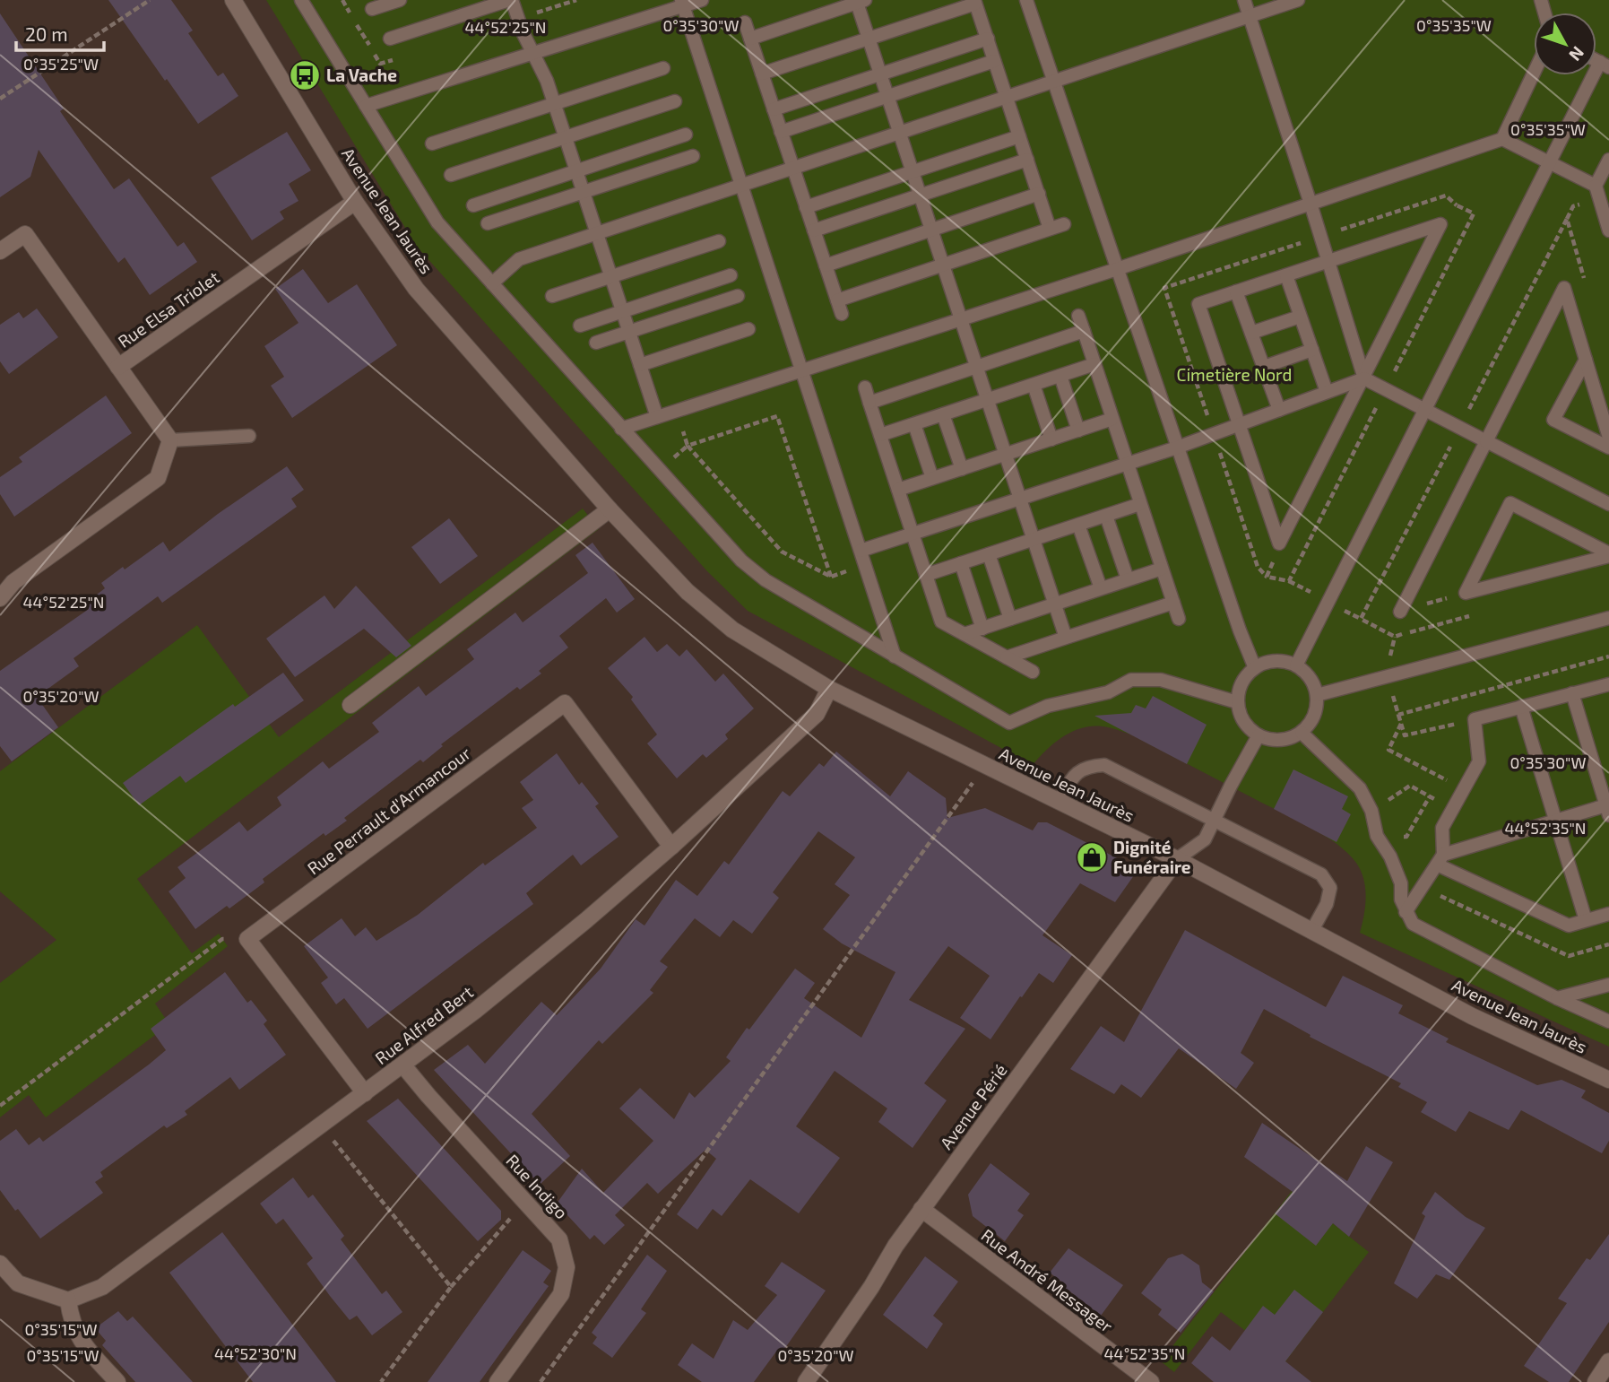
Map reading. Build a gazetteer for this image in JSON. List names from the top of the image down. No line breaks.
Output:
{"streets":{"street":["Avenue Jean Jaurès","Rue Elsa Triolet","Rue Perrault d'Armancour","Rue Alfred Bert","Avenue Périé","Rue Indigo","Rue André Messager"]},"crossings":[["Avenue Jean Jaurès","Rue Elsa Triolet"],["Avenue Jean Jaurès","Rue Alfred Bert"],["Avenue Jean Jaurès","Avenue Périé"],["Rue Perrault d'Armancour","Rue Alfred Bert"],["Rue Alfred Bert","Rue Indigo"],["Avenue Périé","Rue André Messager"]],"parks":["Cimetière Nord"],"places":{"bus stop":["La Vache"],"shop":["Dignité Funéraire"]},"scale_bar":"20 m","north":"bottom right","coordinates":["0°35'30\"W","0°35'35\"W","44°52'25\"N","0°35'25\"W","0°35'20\"W","44°52'35\"N","0°35'15\"W","44°52'30\"N"]}
